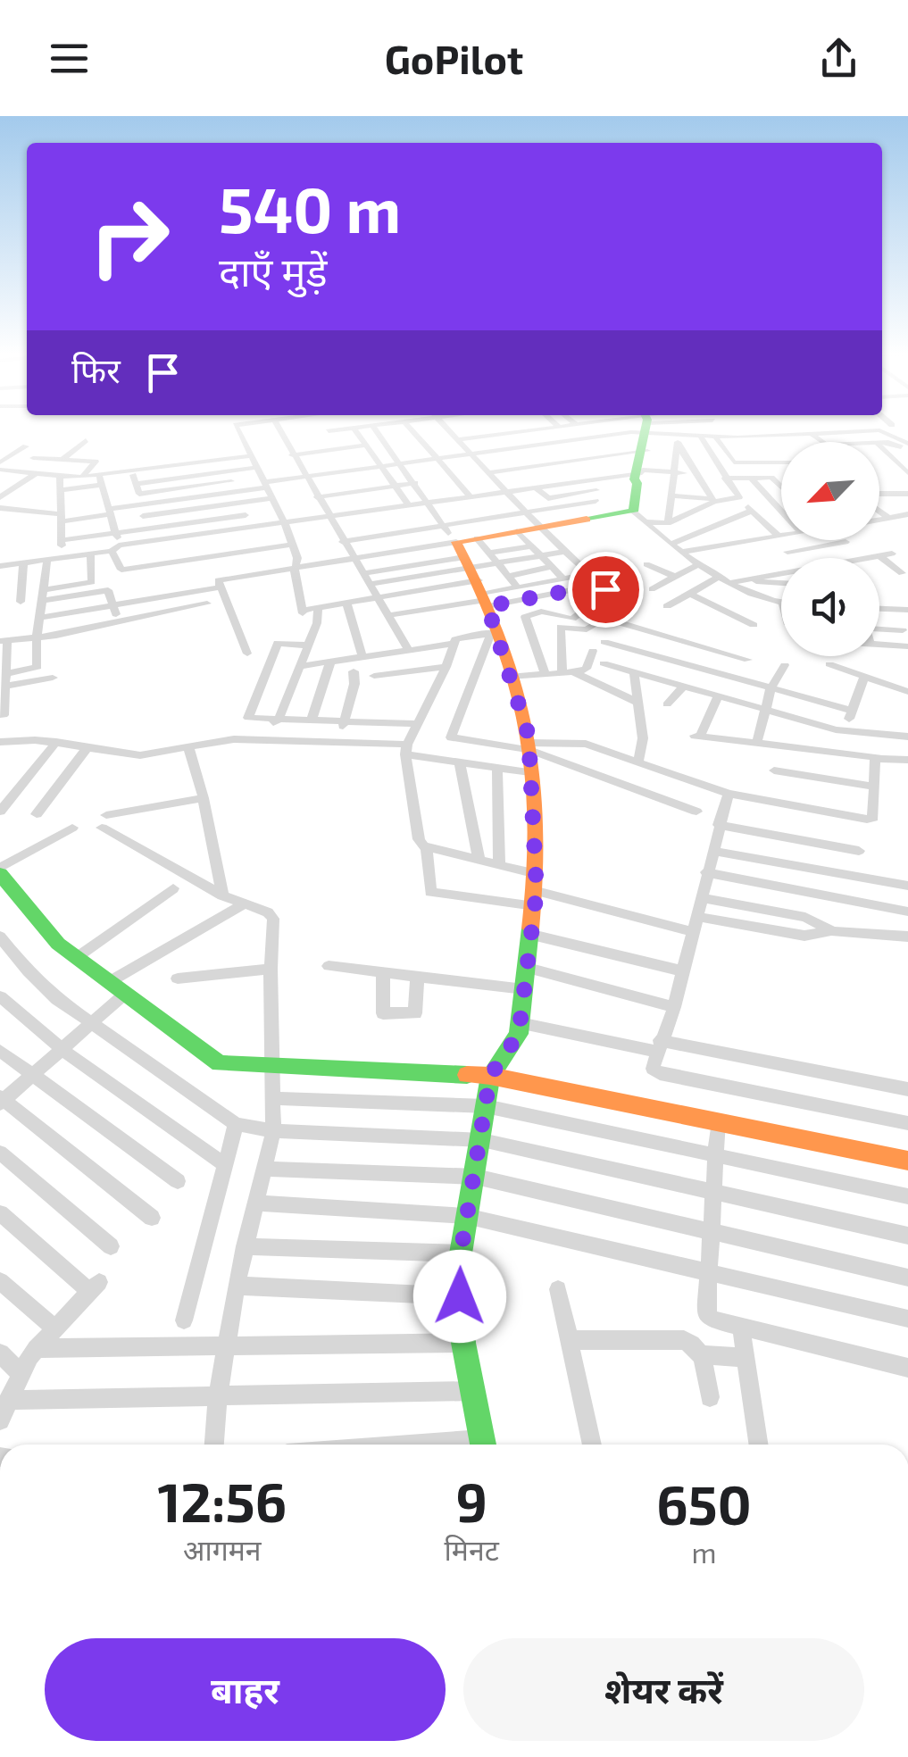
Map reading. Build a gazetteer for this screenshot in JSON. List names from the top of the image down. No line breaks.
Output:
{"north":"bottom left","page":{"header":"GoPilot","turn":["540 m","दाएँ मुड़ें"],"then":"फिर","eta":["12:56","आगमन","9","मिनट","650","m"],"buttons":["बाहर","शेयर करें"]}}
